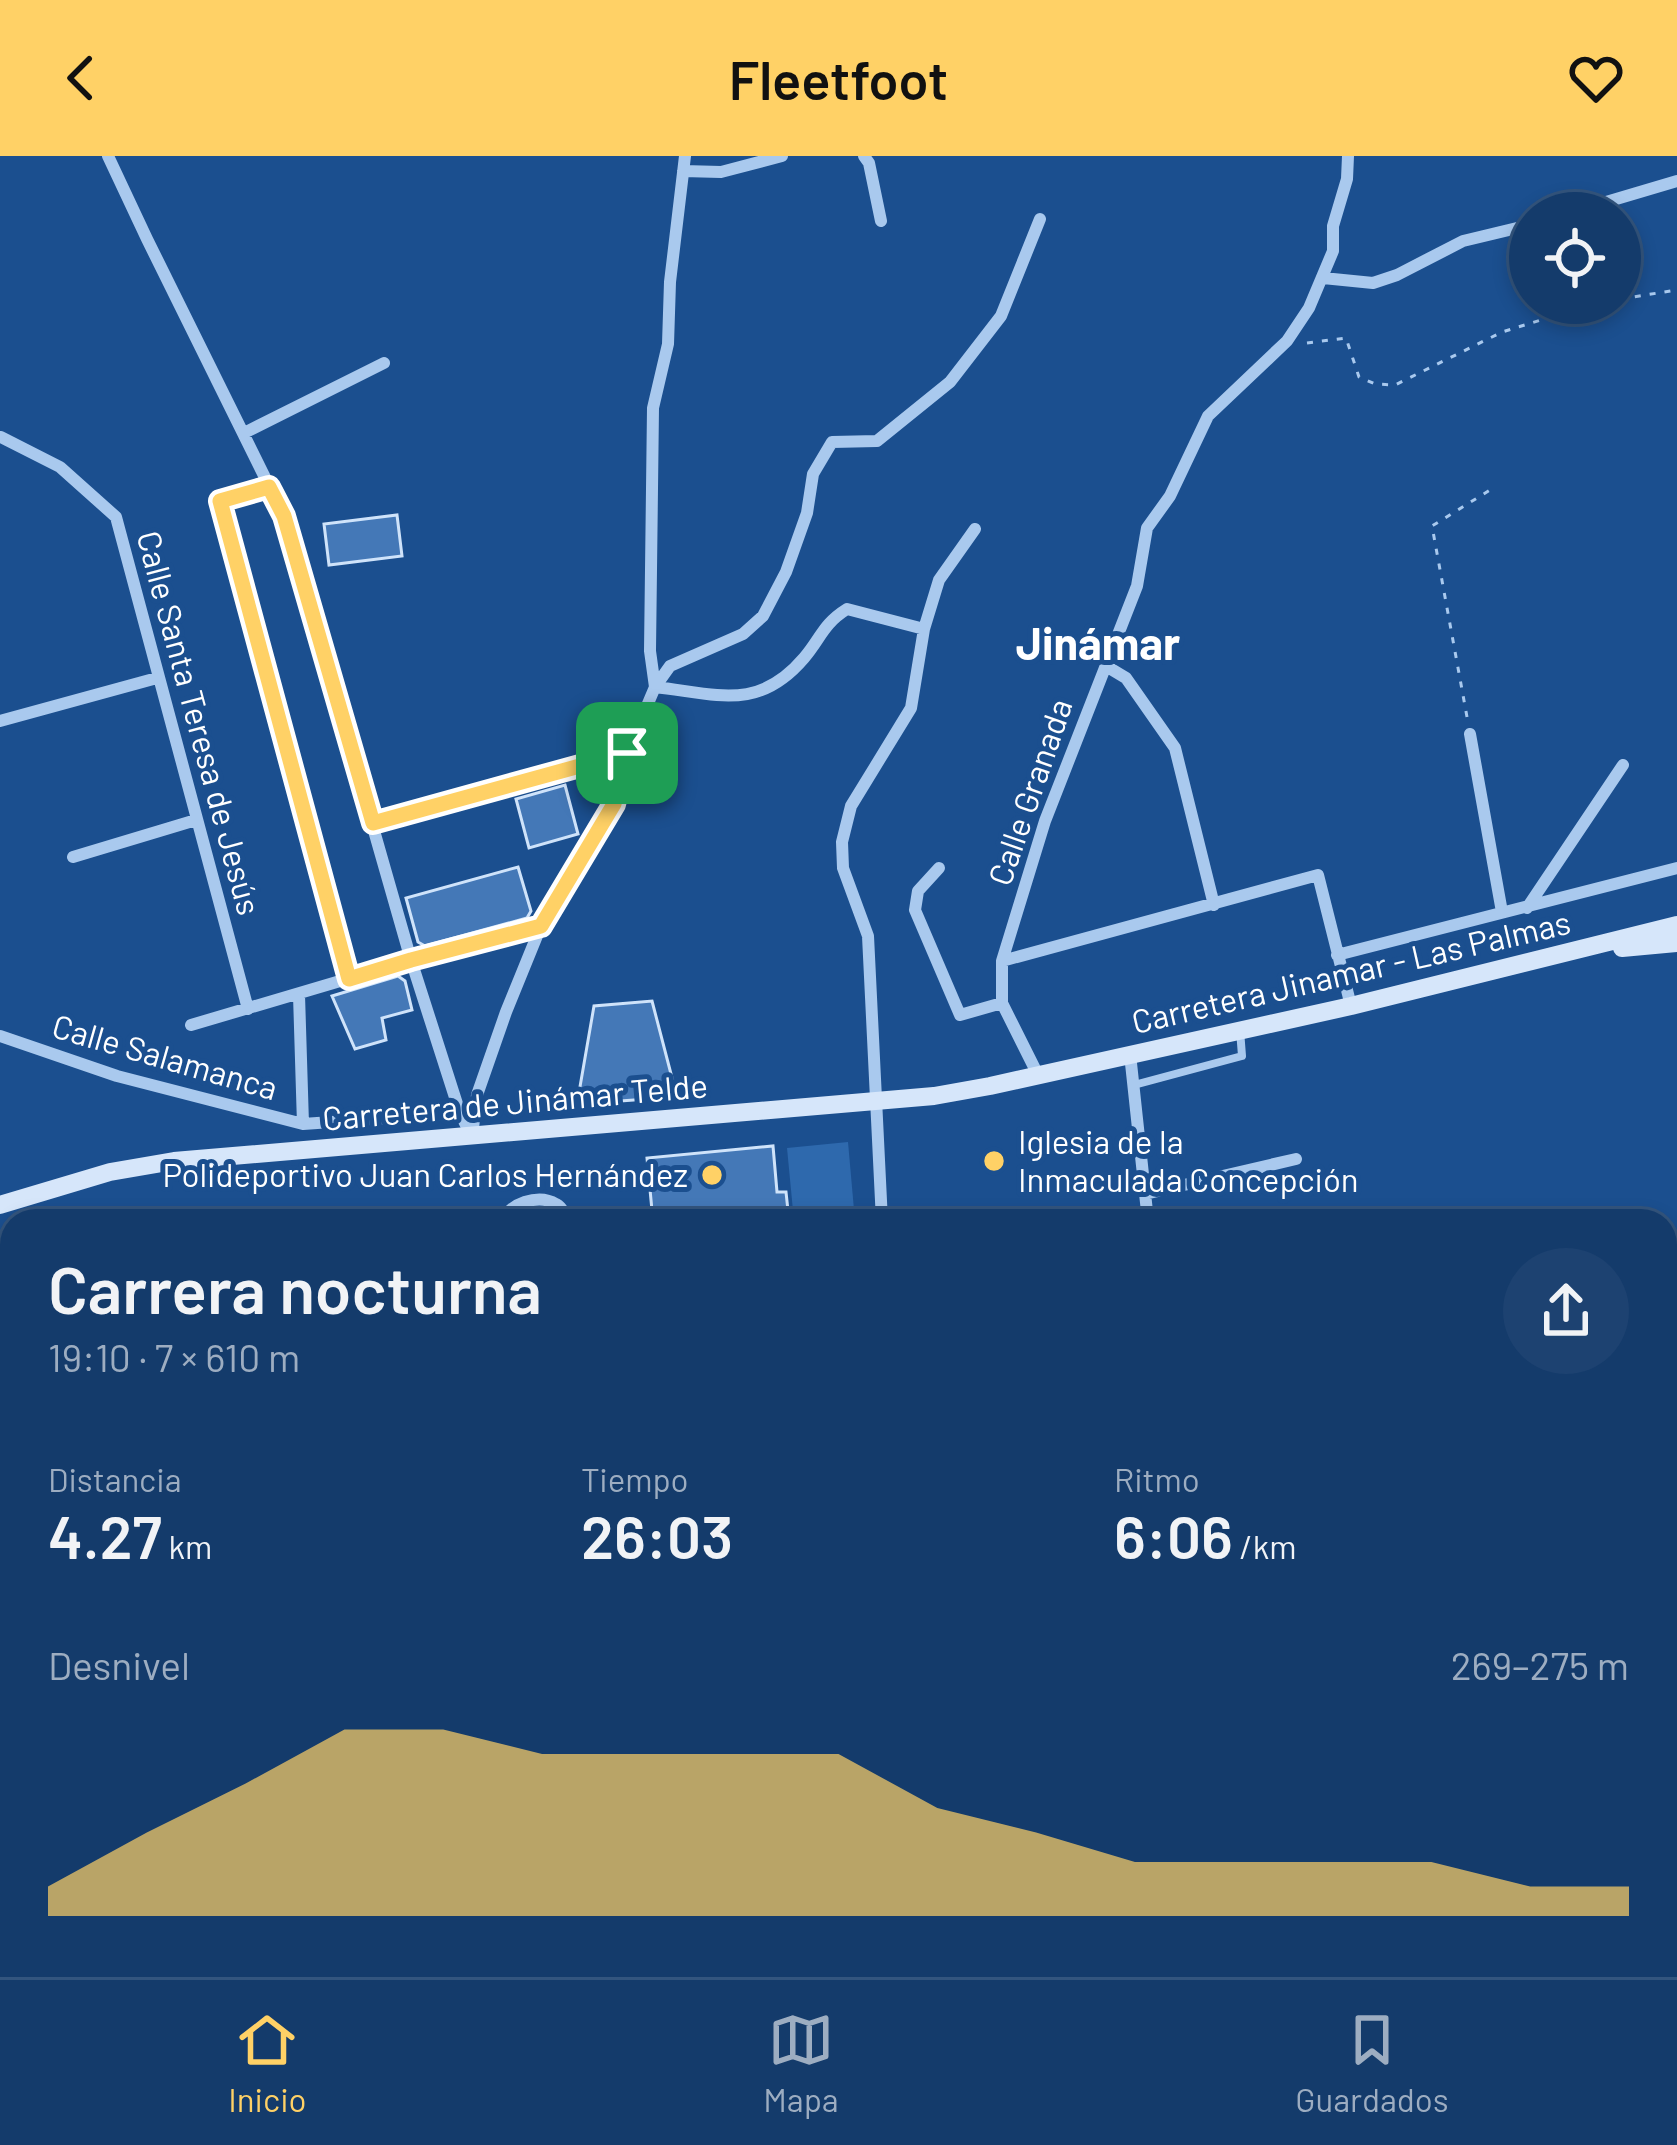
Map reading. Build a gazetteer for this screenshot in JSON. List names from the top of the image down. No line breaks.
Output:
{"streets":{"main road":["Carretera Jinamar - Las Palmas","Carretera de Jinámar Telde"],"street":["Calle Santa Teresa de Jesús","Calle Granada","Calle Salamanca"]},"crossings":[["Calle Granada","Carretera Jinamar - Las Palmas"],["Calle Granada","Carretera de Jinámar Telde"],["Carretera Jinamar - Las Palmas","Carretera de Jinámar Telde"]],"districts":["Jinámar"],"places":["Iglesia de la Inmaculada Concepción","Polideportivo Juan Carlos Hernández"],"page":{"header":"Fleetfoot","heading":["Carrera nocturna","19:10 · 7 × 610 m"],"stats":[["Distancia","4.27 km"],["Tiempo","26:03"],["Ritmo","6:06 /km"]],"chart":["Desnivel","269–275 m"],"tabs":["Inicio","Mapa","Guardados"]}}
